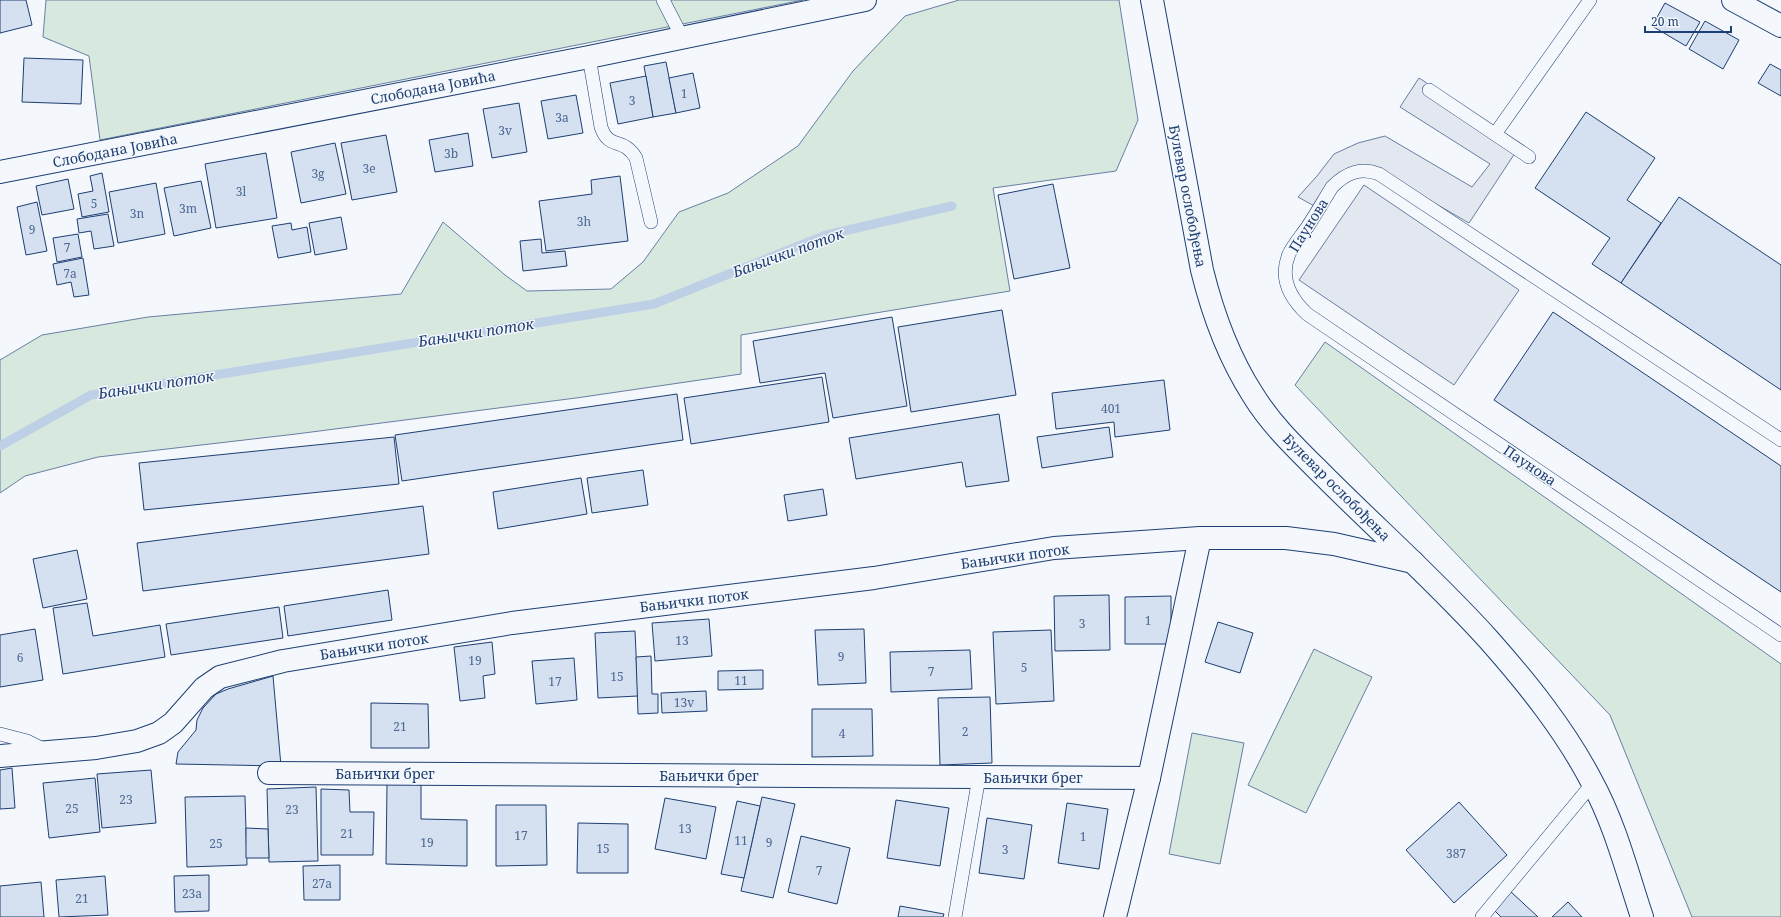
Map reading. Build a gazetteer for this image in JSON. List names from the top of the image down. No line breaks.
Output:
{"streets":{"street":["Слободана Јовића","Булевар ослобођења","Бањички поток","Бањички брег"],"lane":["Паунова"]},"crossings":[["Булевар ослобођења","Бањички поток"]],"water":["Бањички поток"],"house_numbers":["1","3","3a","3v","3b","3e","3g","3l","5","3m","3n","3h","9","7","7a","401","1","3","13","9","6","19","5","7","15","11","17","13v","21","2","4","23","25","23","13","21","17","1","11","19","9","25","15","3","387","7","27a","23a","21"],"scale_bar":"20 m"}
